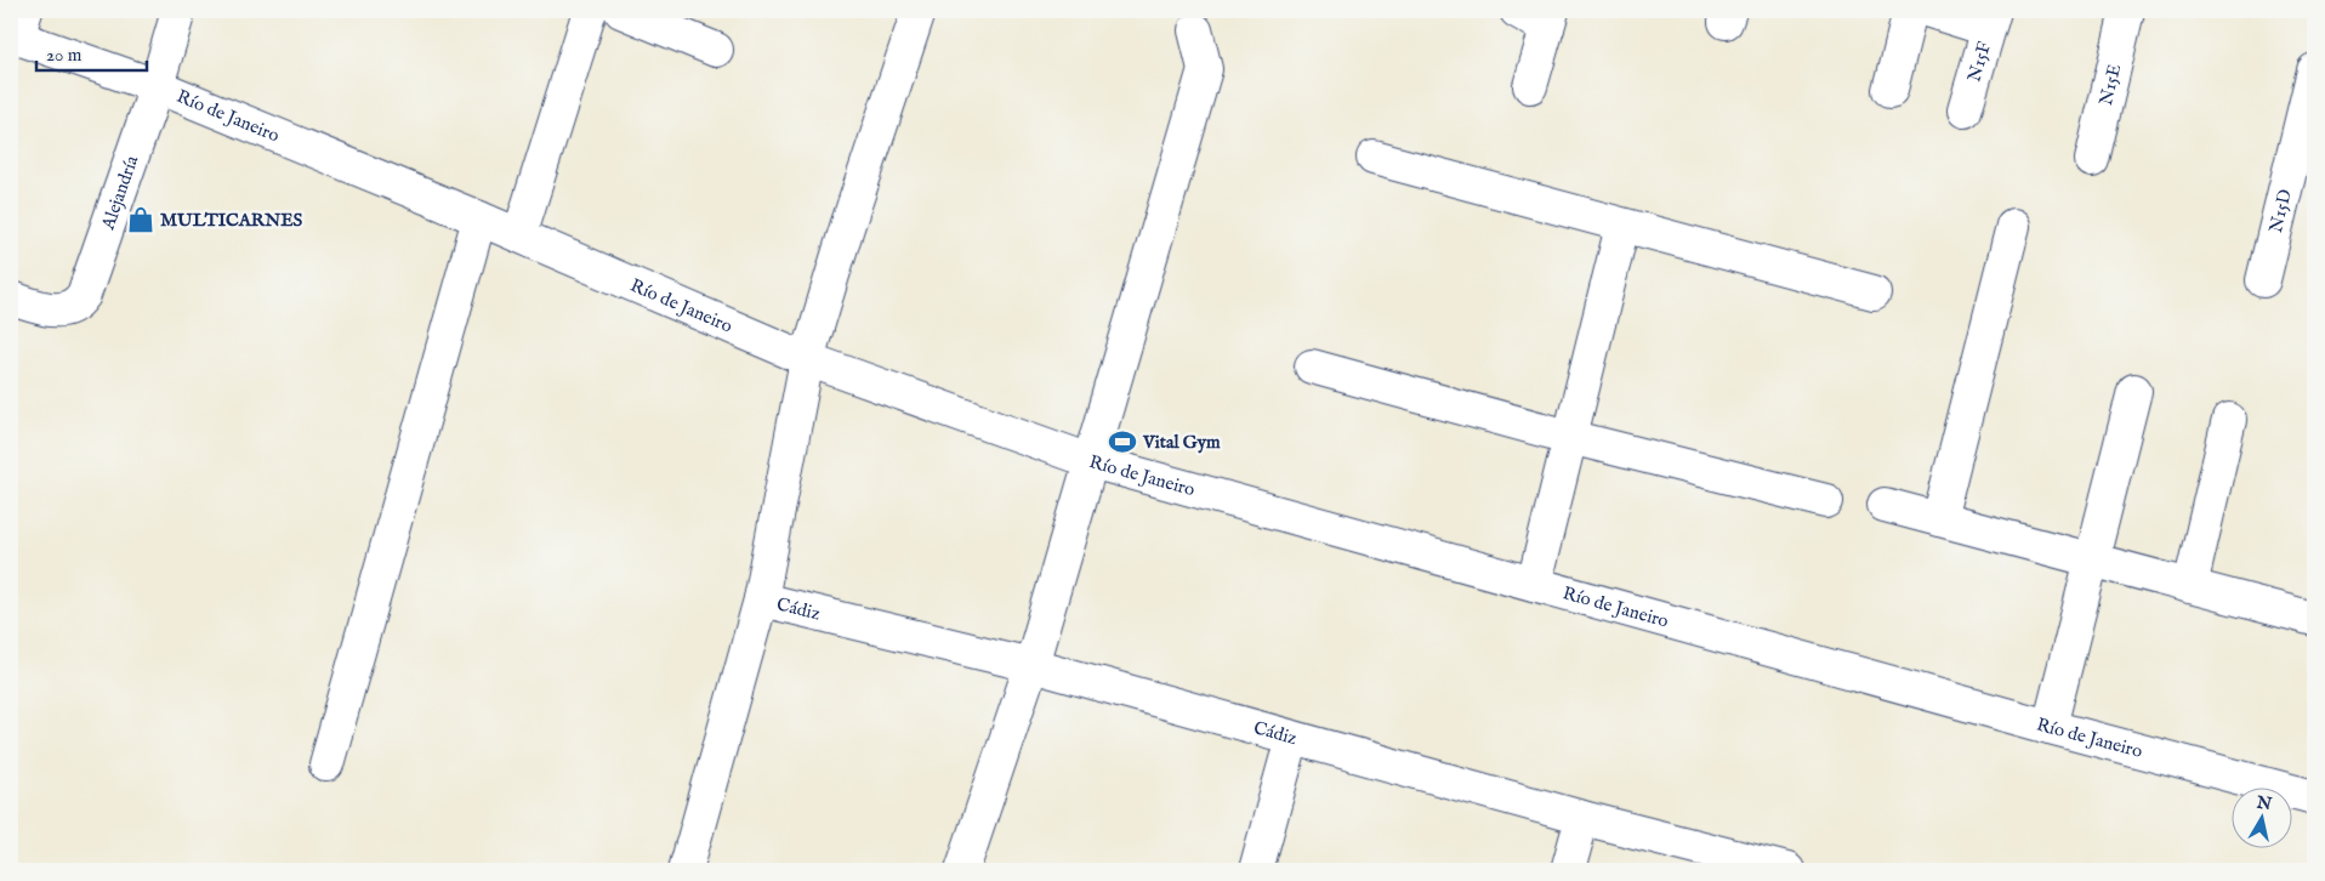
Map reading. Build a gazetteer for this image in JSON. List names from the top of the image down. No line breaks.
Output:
{"streets":{"street":["N15F","N15E","Río de Janeiro","Alejandría","N15D","Cádiz"]},"crossings":[["Río de Janeiro","Alejandría"]],"places":{"shop":["MULTICARNES"],"sports":["Vital Gym"]},"scale_bar":"20 m","north":"top"}
